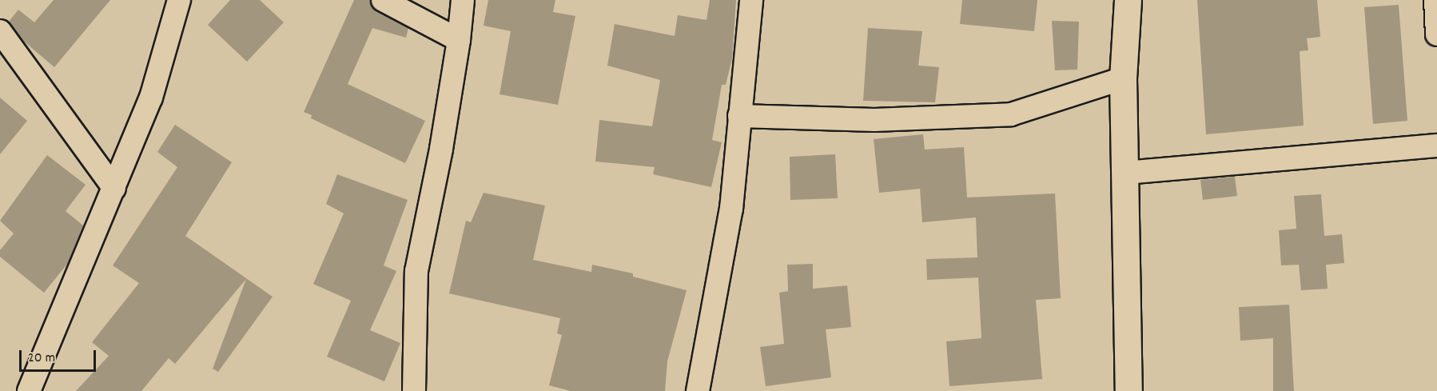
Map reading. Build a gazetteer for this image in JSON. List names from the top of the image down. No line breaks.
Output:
{"scale_bar":"20 m"}
